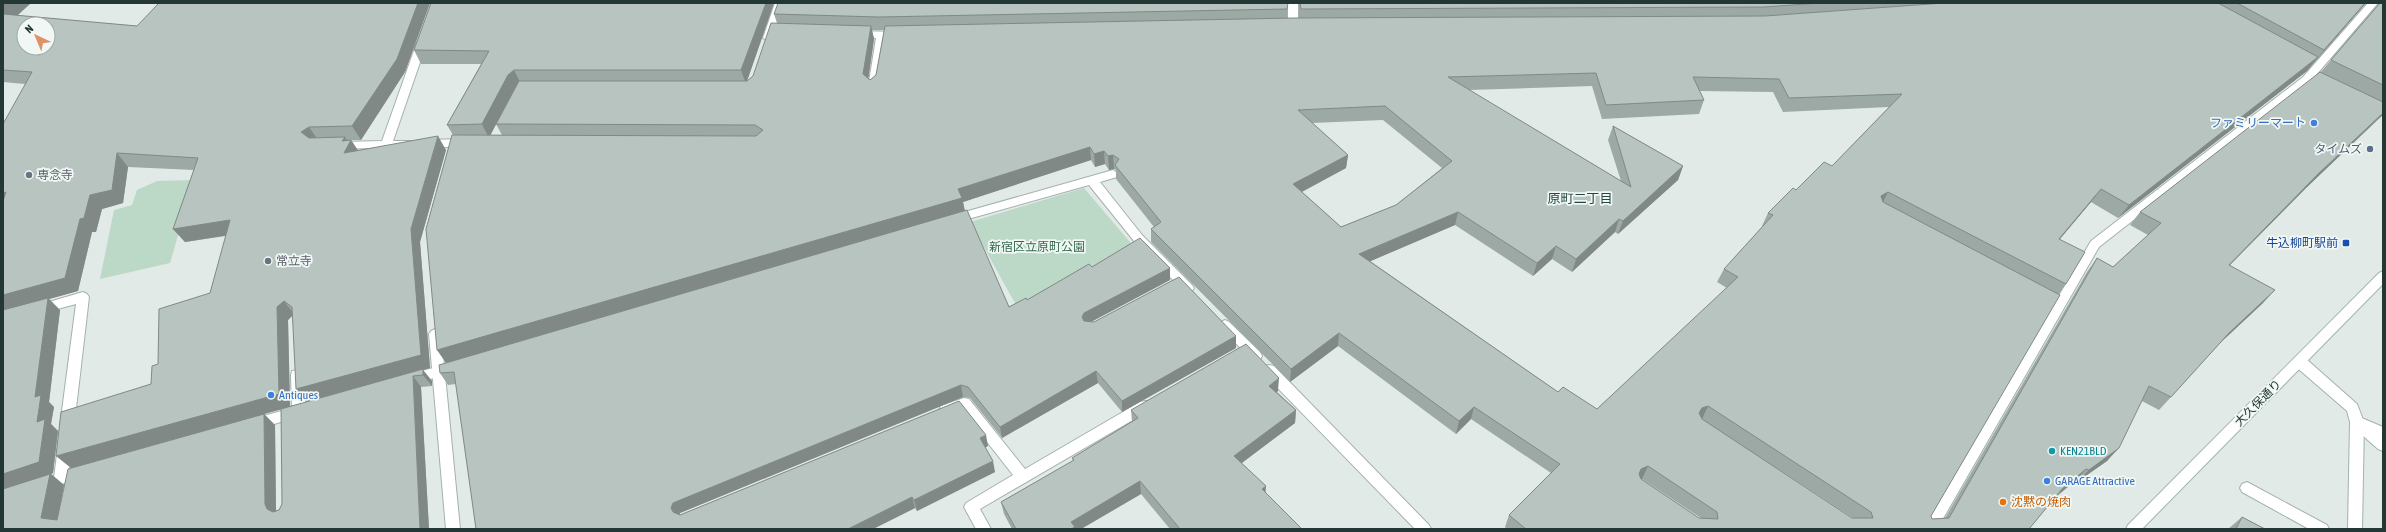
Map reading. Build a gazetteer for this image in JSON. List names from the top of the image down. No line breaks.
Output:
{"streets":{"street":["大久保通り"]},"districts":["原町二丁目"],"parks":["新宿区立原町公園"],"places":{"other":["ファミリーマート","タイムズ","専念寺","常立寺","Antiques","KEN21BLD","GARAGE Attractive","沈黙の焼肉"],"transit":["牛込柳町駅前"]},"north":"top left"}
